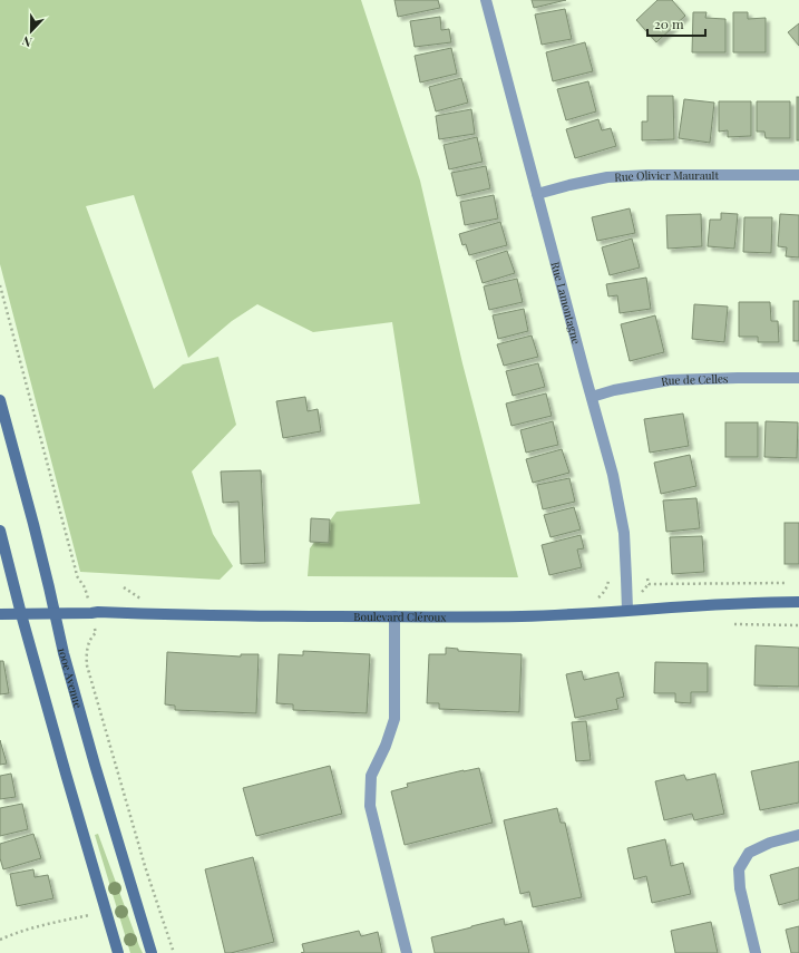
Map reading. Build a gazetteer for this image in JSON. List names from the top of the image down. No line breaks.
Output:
{"streets":{"street":["Rue Olivier Maurault","Rue Lamontagne","Rue de Celles","Boulevard Cléroux","100e Avenue"]},"crossings":[["Rue Olivier Maurault","Rue Lamontagne"],["Rue Lamontagne","Rue de Celles"],["Rue Lamontagne","Boulevard Cléroux"],["Boulevard Cléroux","100e Avenue"]],"scale_bar":"20 m","north":"bottom"}
